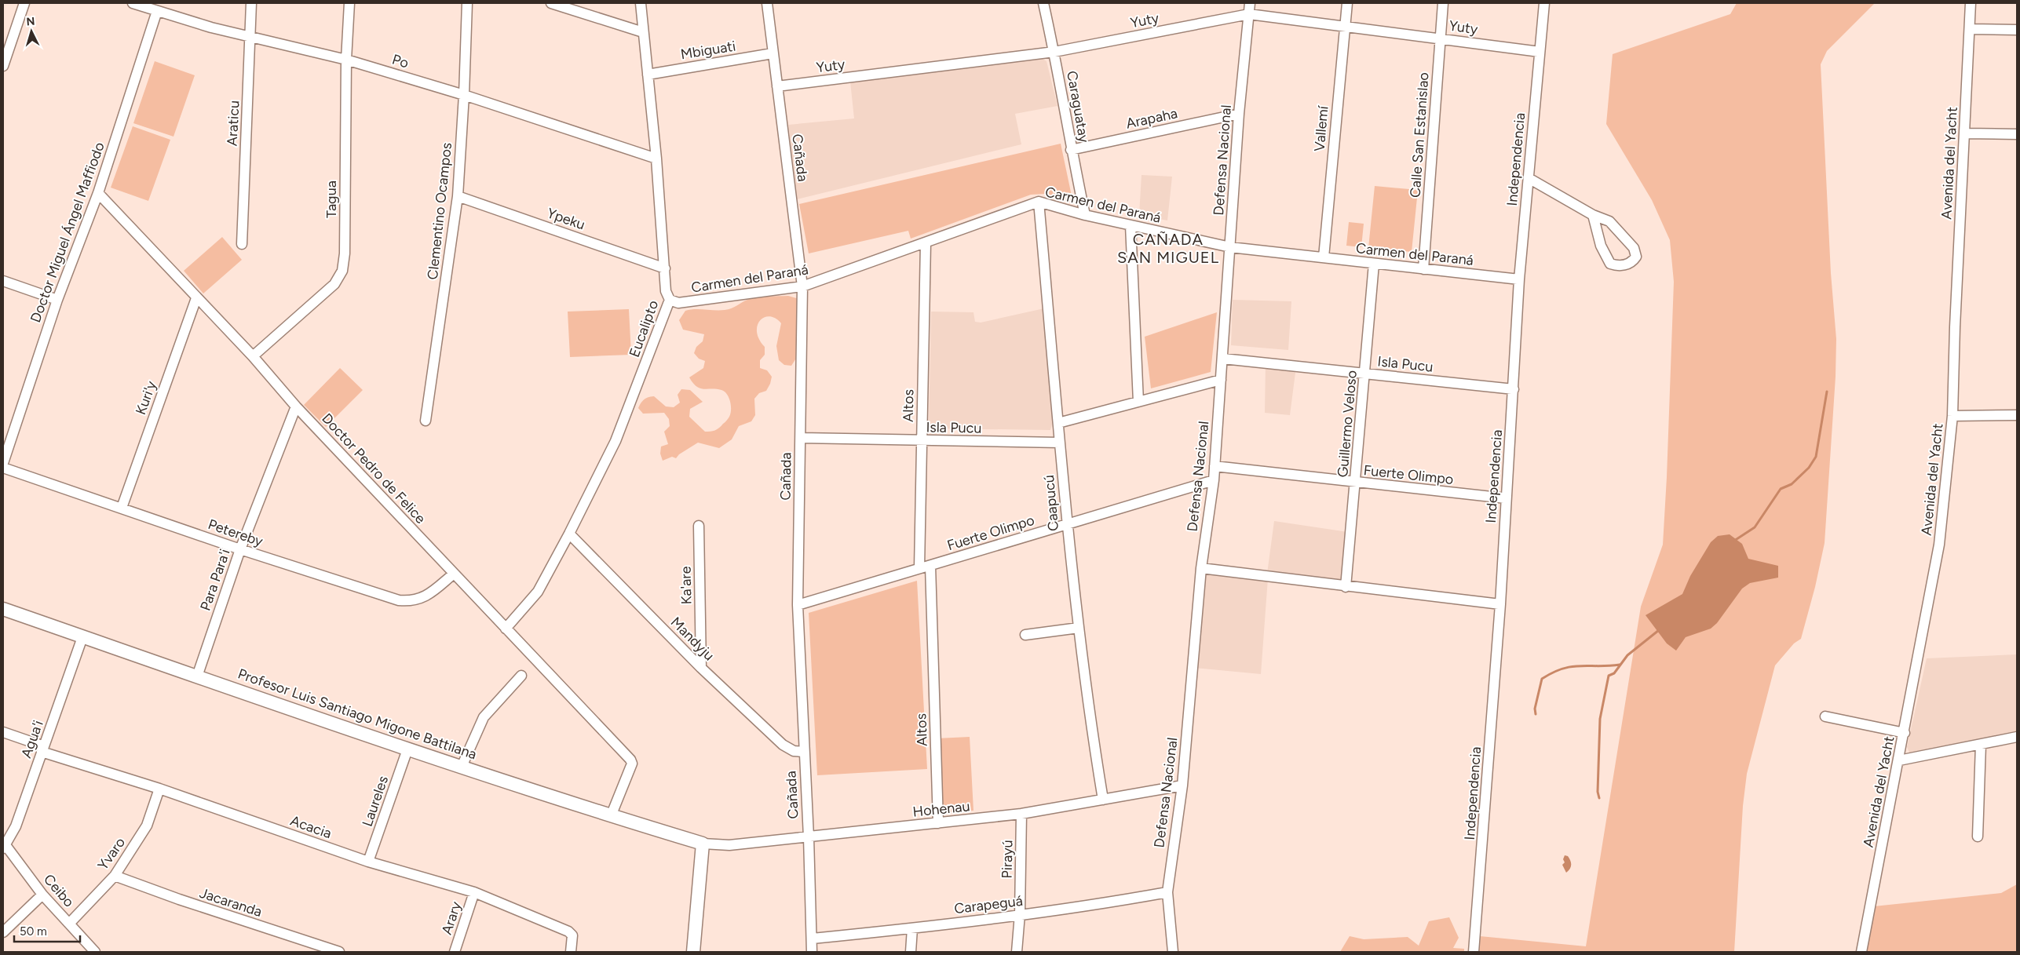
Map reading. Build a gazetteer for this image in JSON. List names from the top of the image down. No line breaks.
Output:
{"streets":{"main road":["Profesor Luis Santiago Migone Battilana"],"street":["Yuty","Mbiguati","Po","Caraguatay","Arapaha","Araticu","Vallemí","Calle San Estanislao","Cañada","Independencia","Defensa Nacional","Avenida del Yacht","Tagua","Carmen del Paraná","Clementino Ocampos","Ypeku","Doctor Miguel Ángel Maffiodo","Eucalipto","Isla Pucu","Kuri'y","Altos","Guillermo Veloso","Doctor Pedro de Felice","Fuerte Olimpo","Caapucú","Petereby","Para Para'i","Ka'are","Mandyju","Agua'i","Laureles","Hohenau","Acacia","Yvaro","Pirayú","Ceibo","Jacaranda","Carapeguá","Arary"]},"crossings":[["Yuty","Caraguatay"],["Yuty","Vallemí"],["Yuty","Calle San Estanislao"],["Yuty","Cañada"],["Yuty","Independencia"],["Yuty","Defensa Nacional"],["Mbiguati","Cañada"],["Mbiguati","Eucalipto"],["Po","Araticu"],["Po","Tagua"],["Po","Clementino Ocampos"],["Po","Doctor Miguel Ángel Maffiodo"],["Po","Eucalipto"],["Caraguatay","Arapaha"],["Caraguatay","Carmen del Paraná"],["Arapaha","Defensa Nacional"],["Vallemí","Carmen del Paraná"],["Calle San Estanislao","Carmen del Paraná"],["Cañada","Carmen del Paraná"],["Cañada","Isla Pucu"],["Cañada","Fuerte Olimpo"],["Cañada","Mandyju"],["Cañada","Hohenau"],["Cañada","Carapeguá"],["Independencia","Carmen del Paraná"],["Independencia","Isla Pucu"],["Independencia","Fuerte Olimpo"],["Defensa Nacional","Carmen del Paraná"],["Defensa Nacional","Isla Pucu"],["Defensa Nacional","Fuerte Olimpo"],["Defensa Nacional","Hohenau"],["Defensa Nacional","Carapeguá"],["Tagua","Doctor Pedro de Felice"],["Carmen del Paraná","Eucalipto"],["Carmen del Paraná","Altos"],["Carmen del Paraná","Guillermo Veloso"],["Carmen del Paraná","Caapucú"],["Clementino Ocampos","Ypeku"],["Ypeku","Eucalipto"],["Doctor Miguel Ángel Maffiodo","Doctor Pedro de Felice"],["Eucalipto","Doctor Pedro de Felice"],["Eucalipto","Mandyju"],["Isla Pucu","Altos"],["Isla Pucu","Guillermo Veloso"],["Isla Pucu","Caapucú"],["Kuri'y","Doctor Pedro de Felice"],["Kuri'y","Petereby"],["Altos","Fuerte Olimpo"],["Altos","Hohenau"],["Guillermo Veloso","Fuerte Olimpo"],["Doctor Pedro de Felice","Petereby"],["Doctor Pedro de Felice","Para Para'i"],["Doctor Pedro de Felice","Profesor Luis Santiago Migone Battilana"],["Fuerte Olimpo","Caapucú"],["Caapucú","Hohenau"],["Petereby","Para Para'i"],["Para Para'i","Profesor Luis Santiago Migone Battilana"],["Ka'are","Mandyju"],["Profesor Luis Santiago Migone Battilana","Agua'i"],["Profesor Luis Santiago Migone Battilana","Laureles"],["Profesor Luis Santiago Migone Battilana","Hohenau"],["Agua'i","Acacia"],["Agua'i","Ceibo"],["Laureles","Acacia"],["Hohenau","Pirayú"],["Acacia","Yvaro"],["Acacia","Arary"],["Yvaro","Ceibo"],["Yvaro","Jacaranda"],["Pirayú","Carapeguá"]],"districts":["CAÑADA SAN MIGUEL"],"scale_bar":"50 m","north":"top"}
